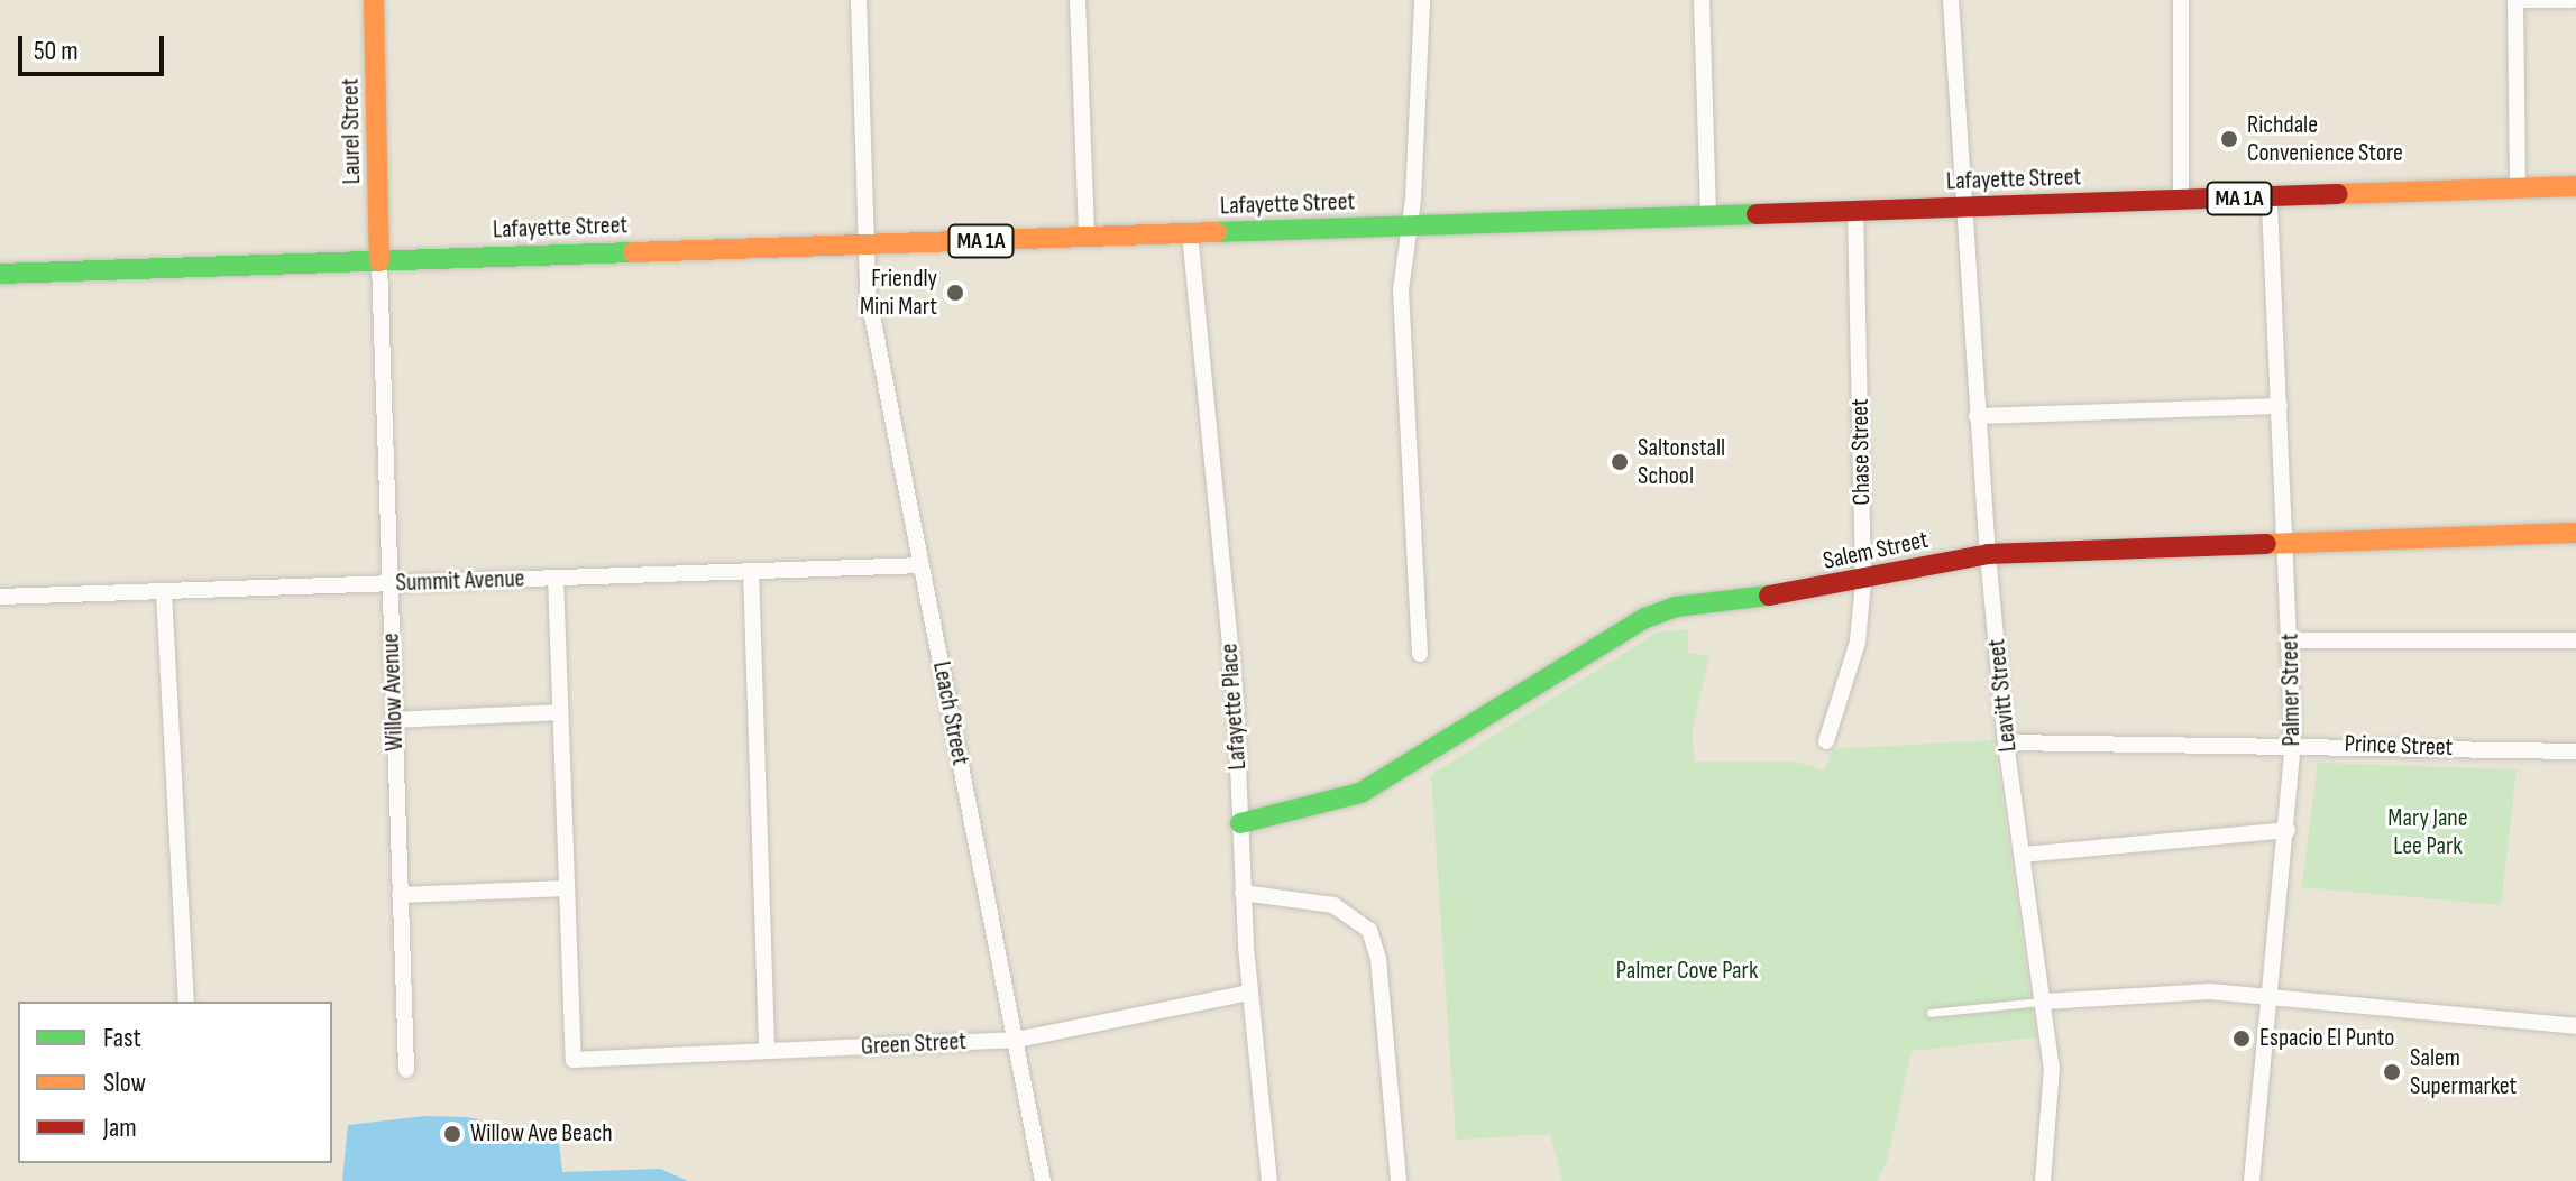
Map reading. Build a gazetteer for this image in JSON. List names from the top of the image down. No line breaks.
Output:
{"streets":{"main road":["Laurel Street","Lafayette Street","MA 1A","Salem Street"],"street":["Chase Street","Summit Avenue","Palmer Street","Willow Avenue","Leavitt Street","Lafayette Place","Leach Street","Prince Street","Green Street"]},"crossings":[["Laurel Street","Lafayette Street"],["Laurel Street","Willow Avenue"],["Lafayette Street","Chase Street"],["Lafayette Street","Palmer Street"],["Lafayette Street","Willow Avenue"],["Lafayette Street","Leavitt Street"],["Lafayette Street","Lafayette Place"],["Lafayette Street","Leach Street"],["Chase Street","Salem Street"],["Salem Street","Palmer Street"],["Salem Street","Leavitt Street"],["Salem Street","Lafayette Place"],["Summit Avenue","Willow Avenue"],["Summit Avenue","Leach Street"],["Palmer Street","Prince Street"],["Leavitt Street","Prince Street"],["Lafayette Place","Green Street"],["Leach Street","Green Street"]],"parks":["Mary Jane Lee Park","Palmer Cove Park"],"places":["Richdale Convenience Store","Friendly Mini Mart","Saltonstall School","Espacio El Punto","Salem Supermarket","Willow Ave Beach"],"legend":["Fast","Slow","Jam"],"scale_bar":"50 m"}
